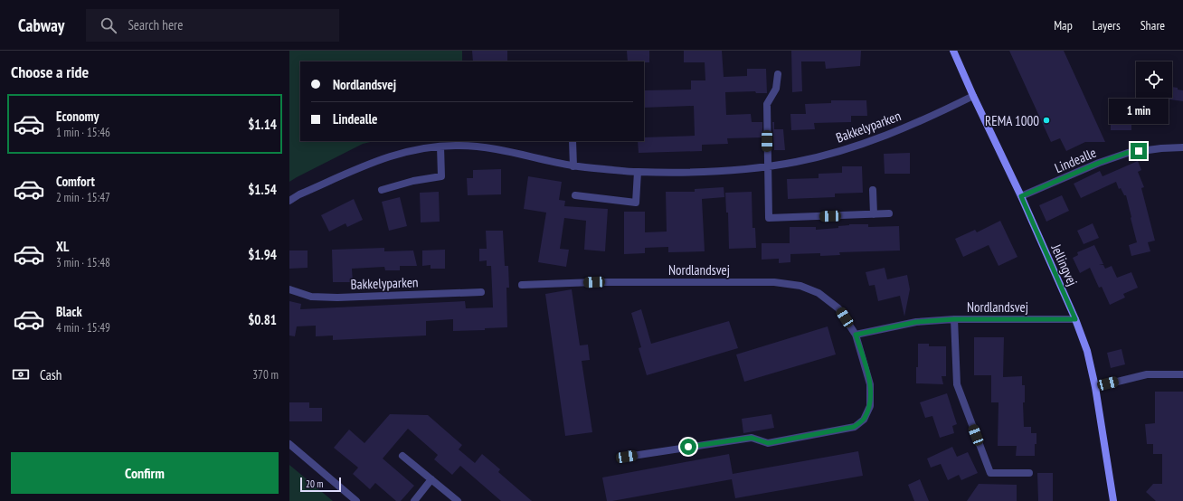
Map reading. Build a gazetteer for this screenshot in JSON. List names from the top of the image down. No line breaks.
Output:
{"streets":{"main road":["Jellingvej"],"street":["Bakkelyparken","Lindealle","Nordlandsvej"]},"crossings":[["Bakkelyparken","Jellingvej"],["Lindealle","Jellingvej"],["Jellingvej","Nordlandsvej"]],"places":["REMA 1000"],"scale_bar":"20 m","page":{"header":"Cabway","search":"Search here","nav":["Map","Layers","Share"],"heading":"Choose a ride","banner":["Nordlandsvej","Lindealle"],"list":[{"name":"Economy","note":"1 min · 15:46","value":"$1.14"},{"name":"Comfort","note":"2 min · 15:47","value":"$1.54"},{"name":"XL","note":"3 min · 15:48","value":"$1.94"},{"name":"Black","note":"4 min · 15:49","value":"$0.81"}],"bubble":"1 min","pay":["Cash","370 m"],"buttons":"Confirm","scale":"20 m"}}
